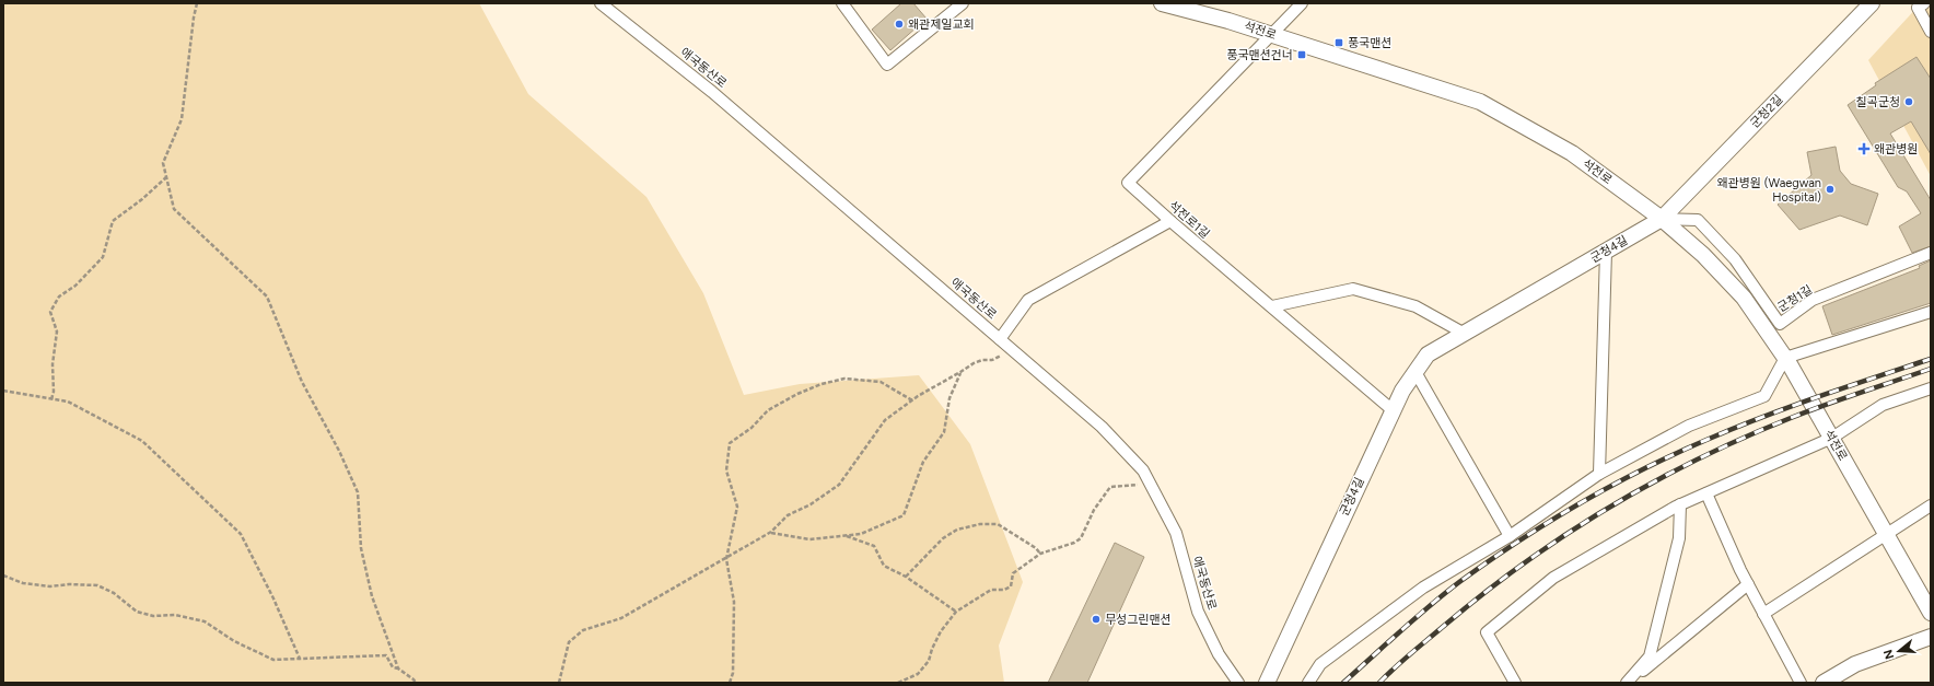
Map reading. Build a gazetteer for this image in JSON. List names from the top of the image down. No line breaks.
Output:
{"streets":{"street":["석전로","애국동산로","군청2길","석전로1길","군청4길","군청1길"]},"crossings":[["석전로","군청2길"],["석전로","석전로1길"],["석전로","군청4길"],["석전로","군청1길"],["군청2길","군청4길"],["군청2길","군청1길"],["석전로1길","군청4길"],["군청4길","군청1길"]],"places":{"other":["왜관제일교회","칠곡군청","왜관병원 (Waegwan Hospital)","무성그린맨션"],"transit":["풍국맨션","풍국맨션건너"],"health":["왜관병원"]},"north":"left"}
